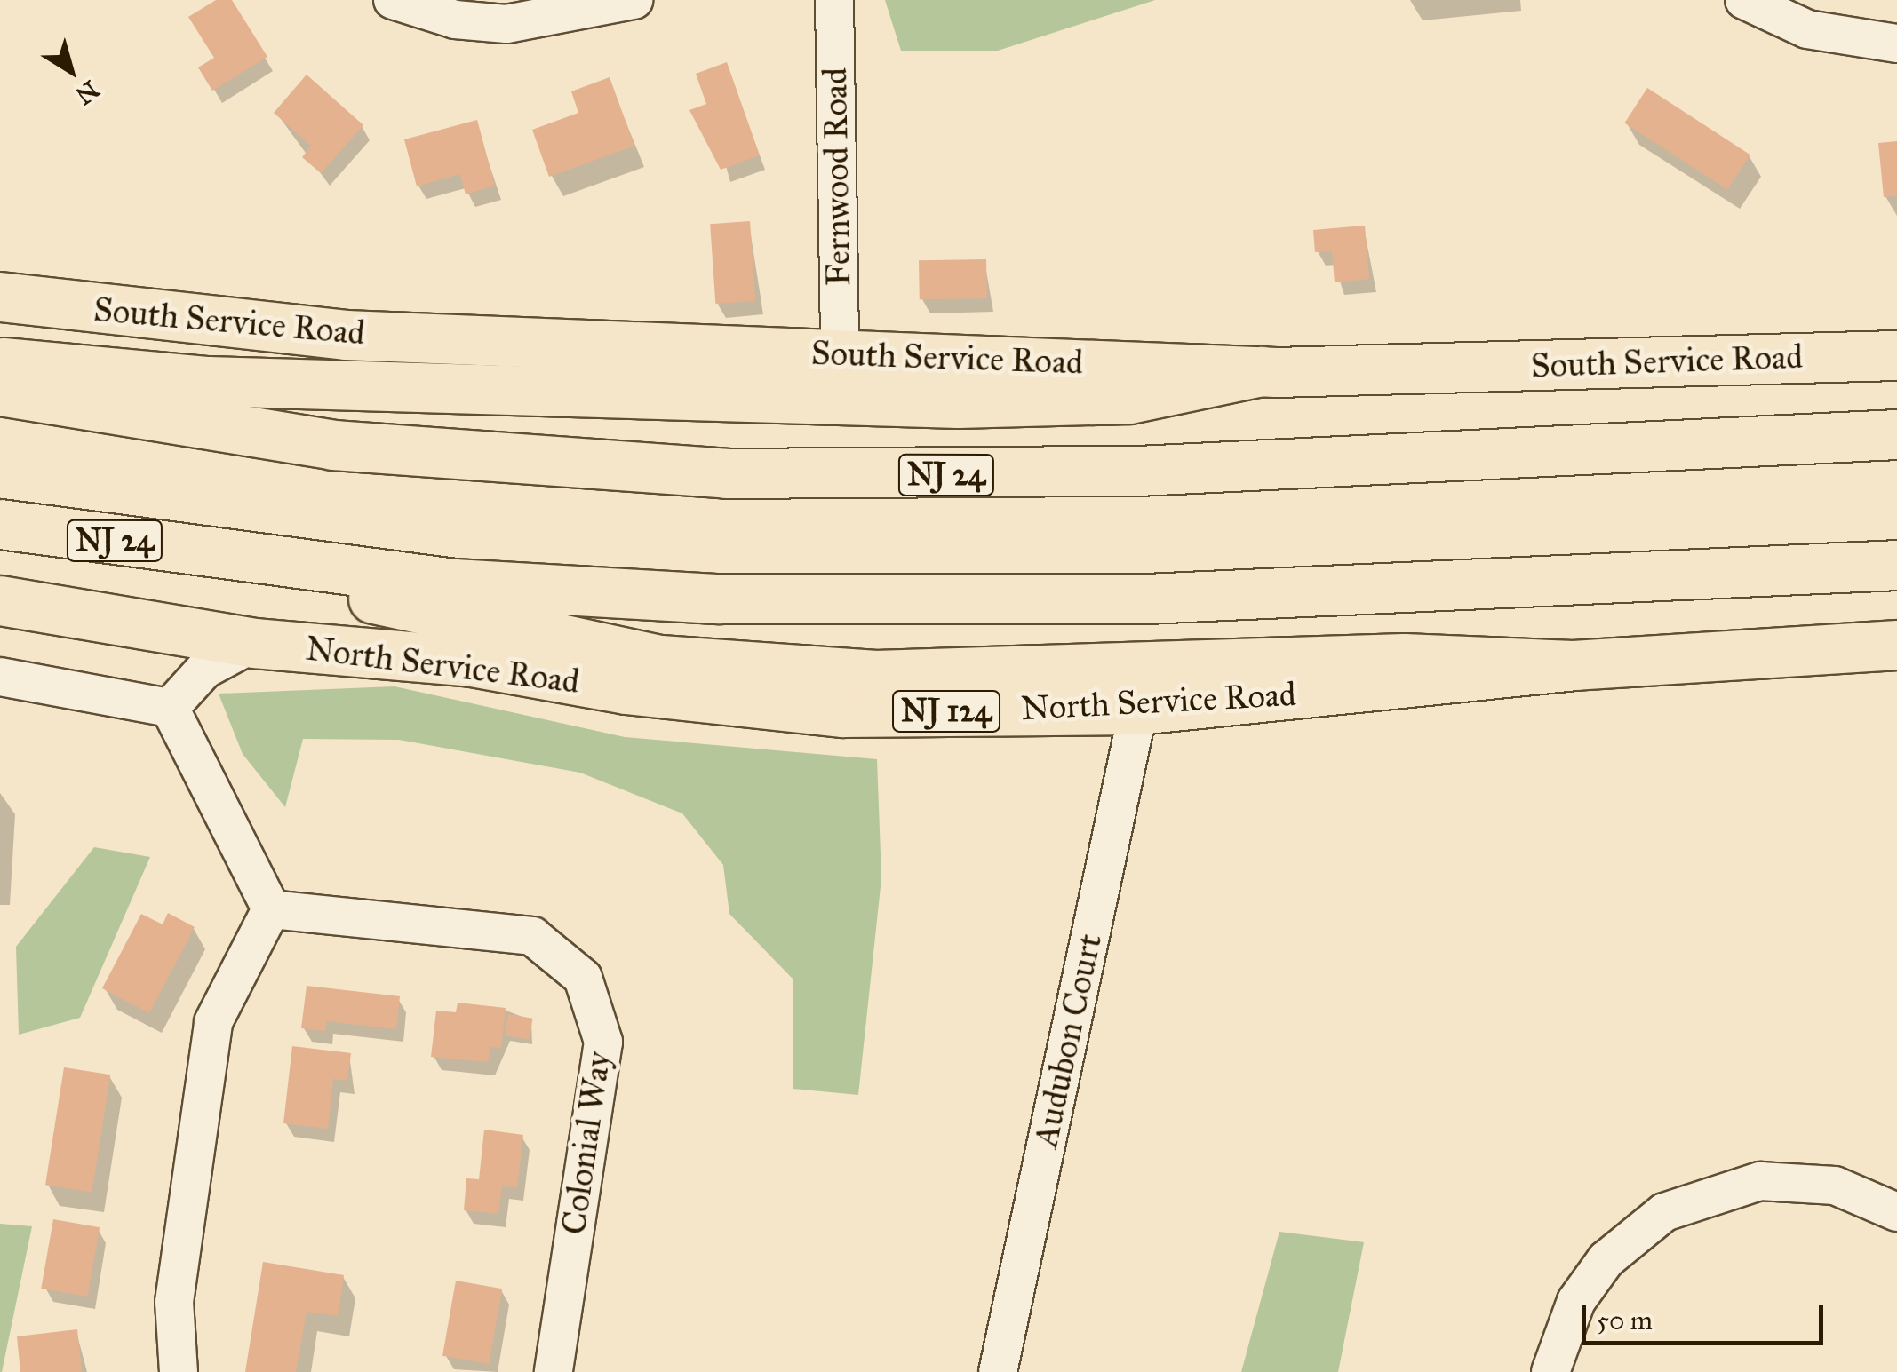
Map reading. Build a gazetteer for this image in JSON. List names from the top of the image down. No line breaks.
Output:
{"streets":{"main road":["South Service Road","NJ 24","North Service Road","NJ 124"],"street":["Fernwood Road","Audubon Court","Colonial Way"]},"crossings":[["Fernwood Road","South Service Road"],["North Service Road","Audubon Court"]],"scale_bar":"50 m","north":"bottom right"}
